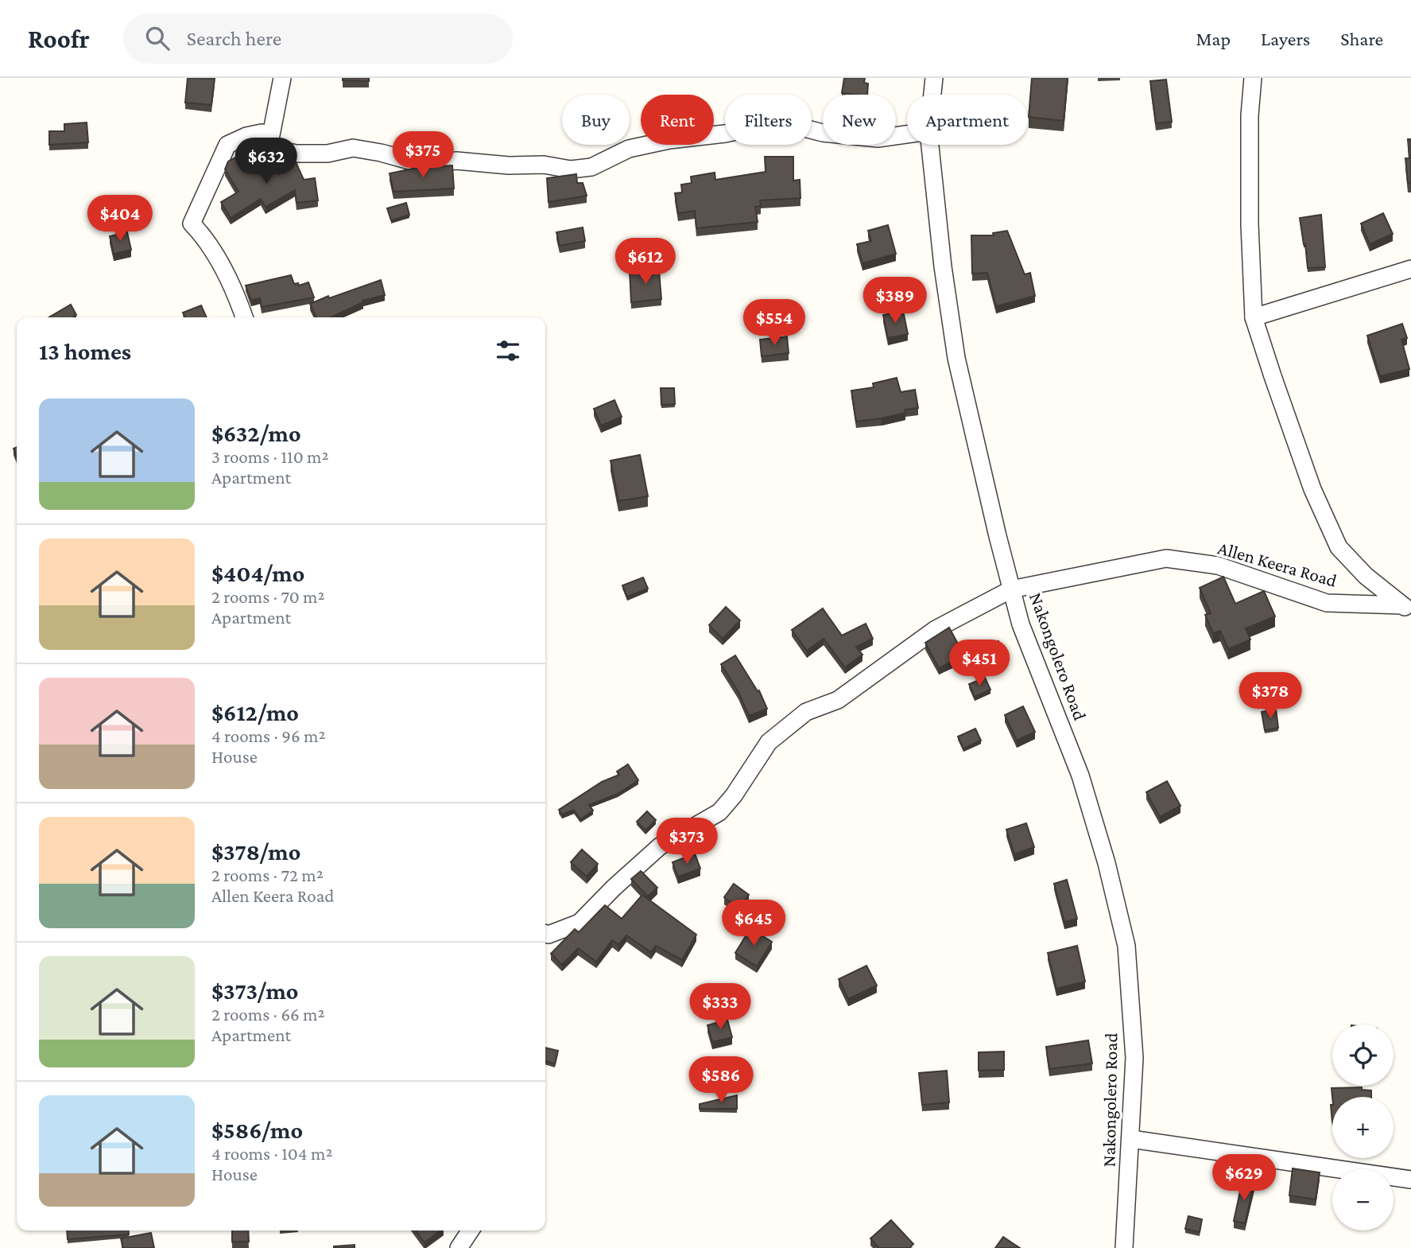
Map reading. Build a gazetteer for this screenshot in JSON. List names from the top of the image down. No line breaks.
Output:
{"streets":{"street":["Allen Keera Road","Nakongolero Road"]},"crossings":[["Allen Keera Road","Nakongolero Road"]],"page":{"header":"Roofr","search":"Search here","nav":["Map","Layers","Share"],"chip":["Buy","Rent","Filters","New","Apartment"],"price":["$375","$632","$404","$612","$389","$554","$451","$378","$373","$645","$333","$586","$629"],"heading":"13 homes","list":[{"name":"$632/mo","note":"3 rooms · 110 m² · Apartment"},{"name":"$404/mo","note":"2 rooms · 70 m² · Apartment"},{"name":"$612/mo","note":"4 rooms · 96 m² · House"},{"name":"$378/mo","note":"2 rooms · 72 m² · Allen Keera Road"},{"name":"$373/mo","note":"2 rooms · 66 m² · Apartment"},{"name":"$586/mo","note":"4 rooms · 104 m² · House"}],"map_buttons":["+","−"]}}
